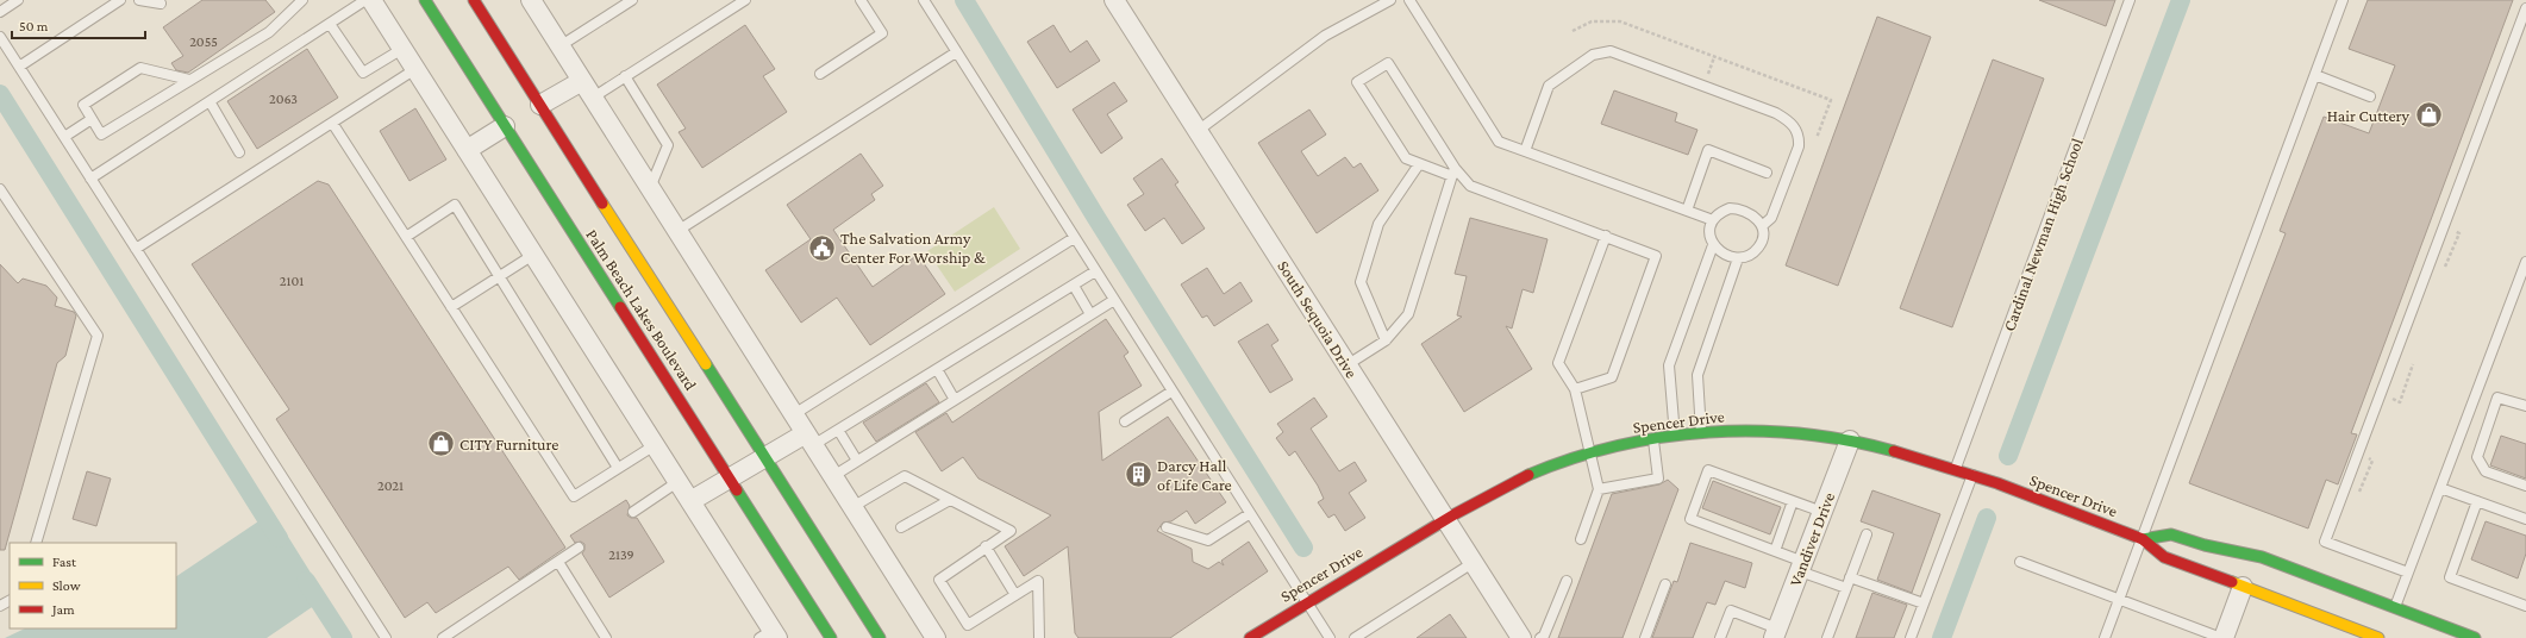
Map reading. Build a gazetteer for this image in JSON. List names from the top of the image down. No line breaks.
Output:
{"streets":{"street":["Palm Beach Lakes Boulevard","South Sequoia Drive","Spencer Drive","Vandiver Drive"],"lane":["Cardinal Newman High School"]},"crossings":[["Cardinal Newman High School","Spencer Drive"],["South Sequoia Drive","Spencer Drive"],["Spencer Drive","Vandiver Drive"]],"places":{"shop":["Hair Cuttery","CITY Furniture"],"public building":["The Salvation Army Center For Worship &"],"building":["Darcy Hall of Life Care"]},"house_numbers":["2055","2063","2101","2021","2139"],"legend":["Fast","Slow","Jam"],"scale_bar":"50 m"}
